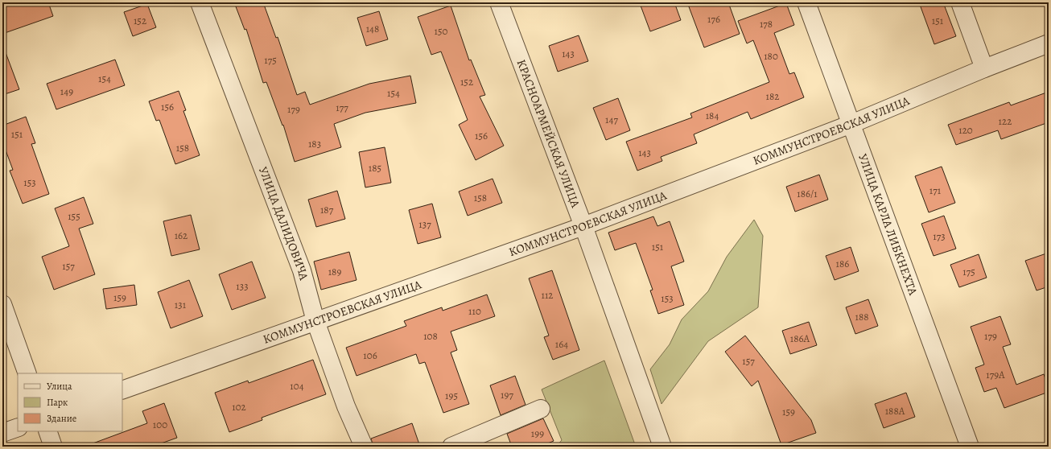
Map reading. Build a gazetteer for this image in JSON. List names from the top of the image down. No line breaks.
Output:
{"streets":{"street":["КОММУНСТРОЕВСКАЯ УЛИЦА","КРАСНОАРМЕЙСКАЯ УЛИЦА","УЛИЦА ДАЛИДОВИЧА","УЛИЦА КАРЛА ЛИБКНЕХТА"]},"crossings":[["КОММУНСТРОЕВСКАЯ УЛИЦА","КРАСНОАРМЕЙСКАЯ УЛИЦА"],["КОММУНСТРОЕВСКАЯ УЛИЦА","УЛИЦА ДАЛИДОВИЧА"],["КОММУНСТРОЕВСКАЯ УЛИЦА","УЛИЦА КАРЛА ЛИБКНЕХТА"]],"house_numbers":["176","152","151","178","148","150","143","180","175","154","152","149","154","182","156","177","179","184","147","122","120","151","156","183","158","143","185","153","171","186/1","158","187","155","137","162","173","151","186","157","189","175","133","112","159","153","131","110","188","108","179","186А","164","106","157","179А","104","197","195","102","188А","159","100","199"],"legend":["Улица","Парк","Здание"]}
